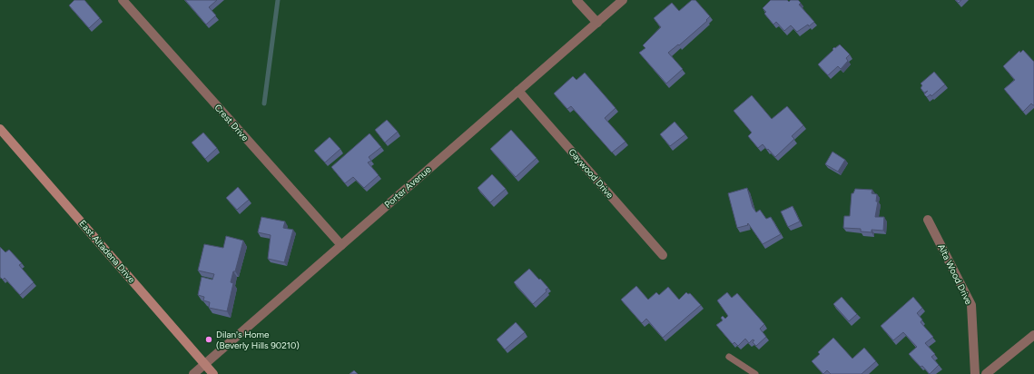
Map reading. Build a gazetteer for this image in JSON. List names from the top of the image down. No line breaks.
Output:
{"streets":{"main road":["East Altadena Drive"],"street":["Crest Drive","Gaywood Drive","Porter Avenue","Alta Wood Drive"]},"crossings":[["Crest Drive","Porter Avenue"],["Gaywood Drive","Porter Avenue"],["Porter Avenue","East Altadena Drive"]],"places":["Dilan's Home (Beverly Hills 90210)"]}
